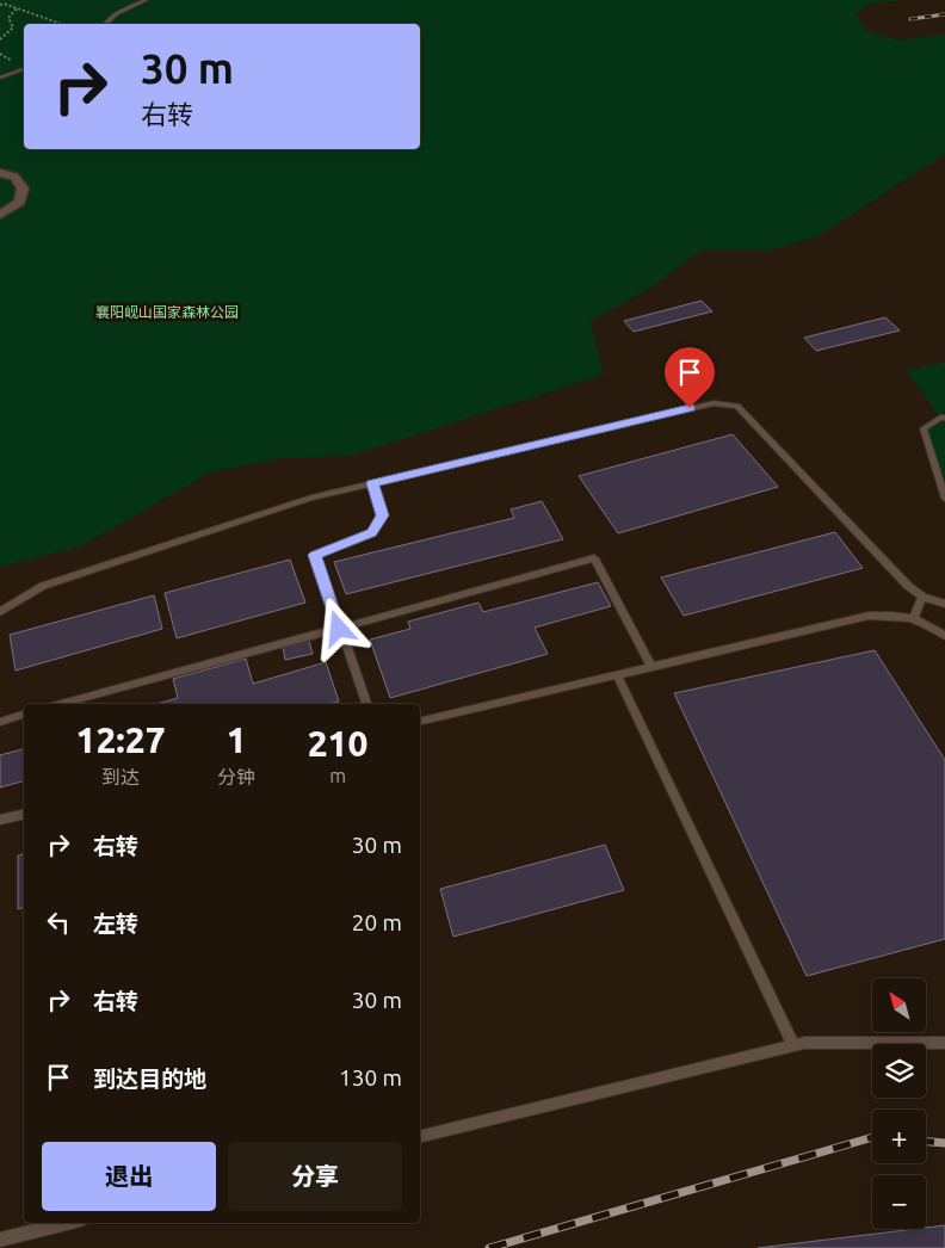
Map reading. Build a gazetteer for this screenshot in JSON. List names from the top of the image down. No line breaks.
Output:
{"parks":["襄阳岘山国家森林公园"],"north":"top left","page":{"turn":["30 m","右转"],"eta":["12:27","到达","1","分钟","210","m"],"list":[{"name":"右转","value":"30 m"},{"name":"左转","value":"20 m"},{"name":"右转","value":"30 m"},{"name":"到达目的地","value":"130 m"}],"map_buttons":["+","−"],"buttons":["退出","分享"]}}
